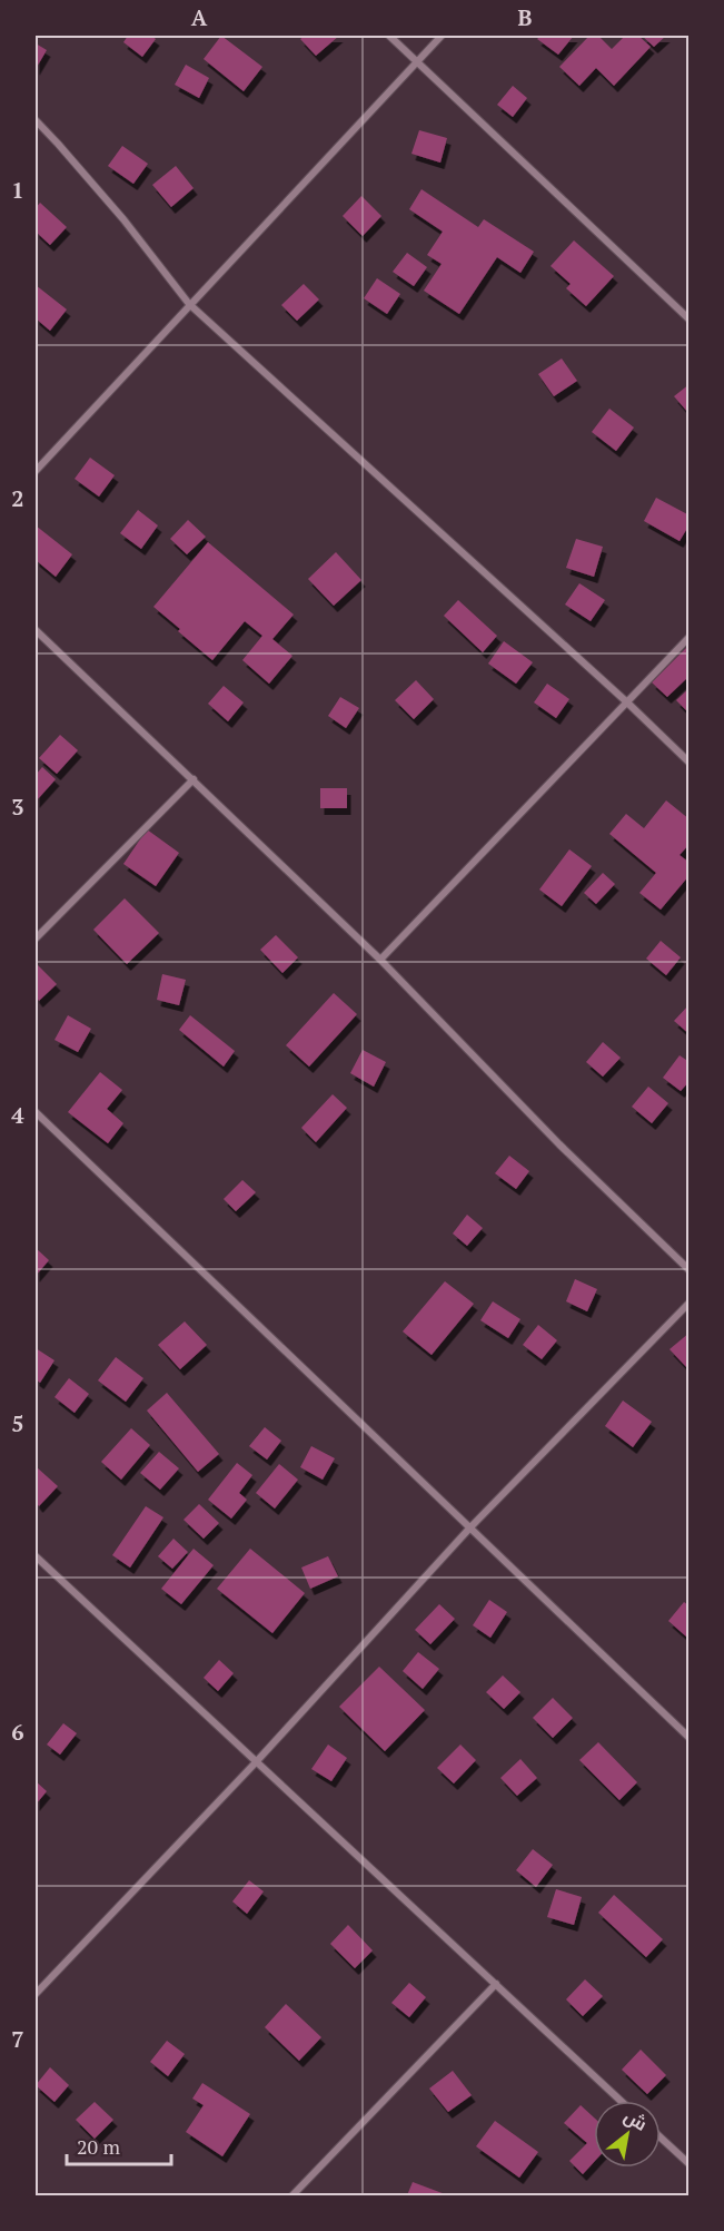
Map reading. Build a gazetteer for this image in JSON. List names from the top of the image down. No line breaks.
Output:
{"scale_bar":"20 m","north":"top right","grid":{"columns":["A","B"],"rows":["1","2","3","4","5","6","7"]}}
